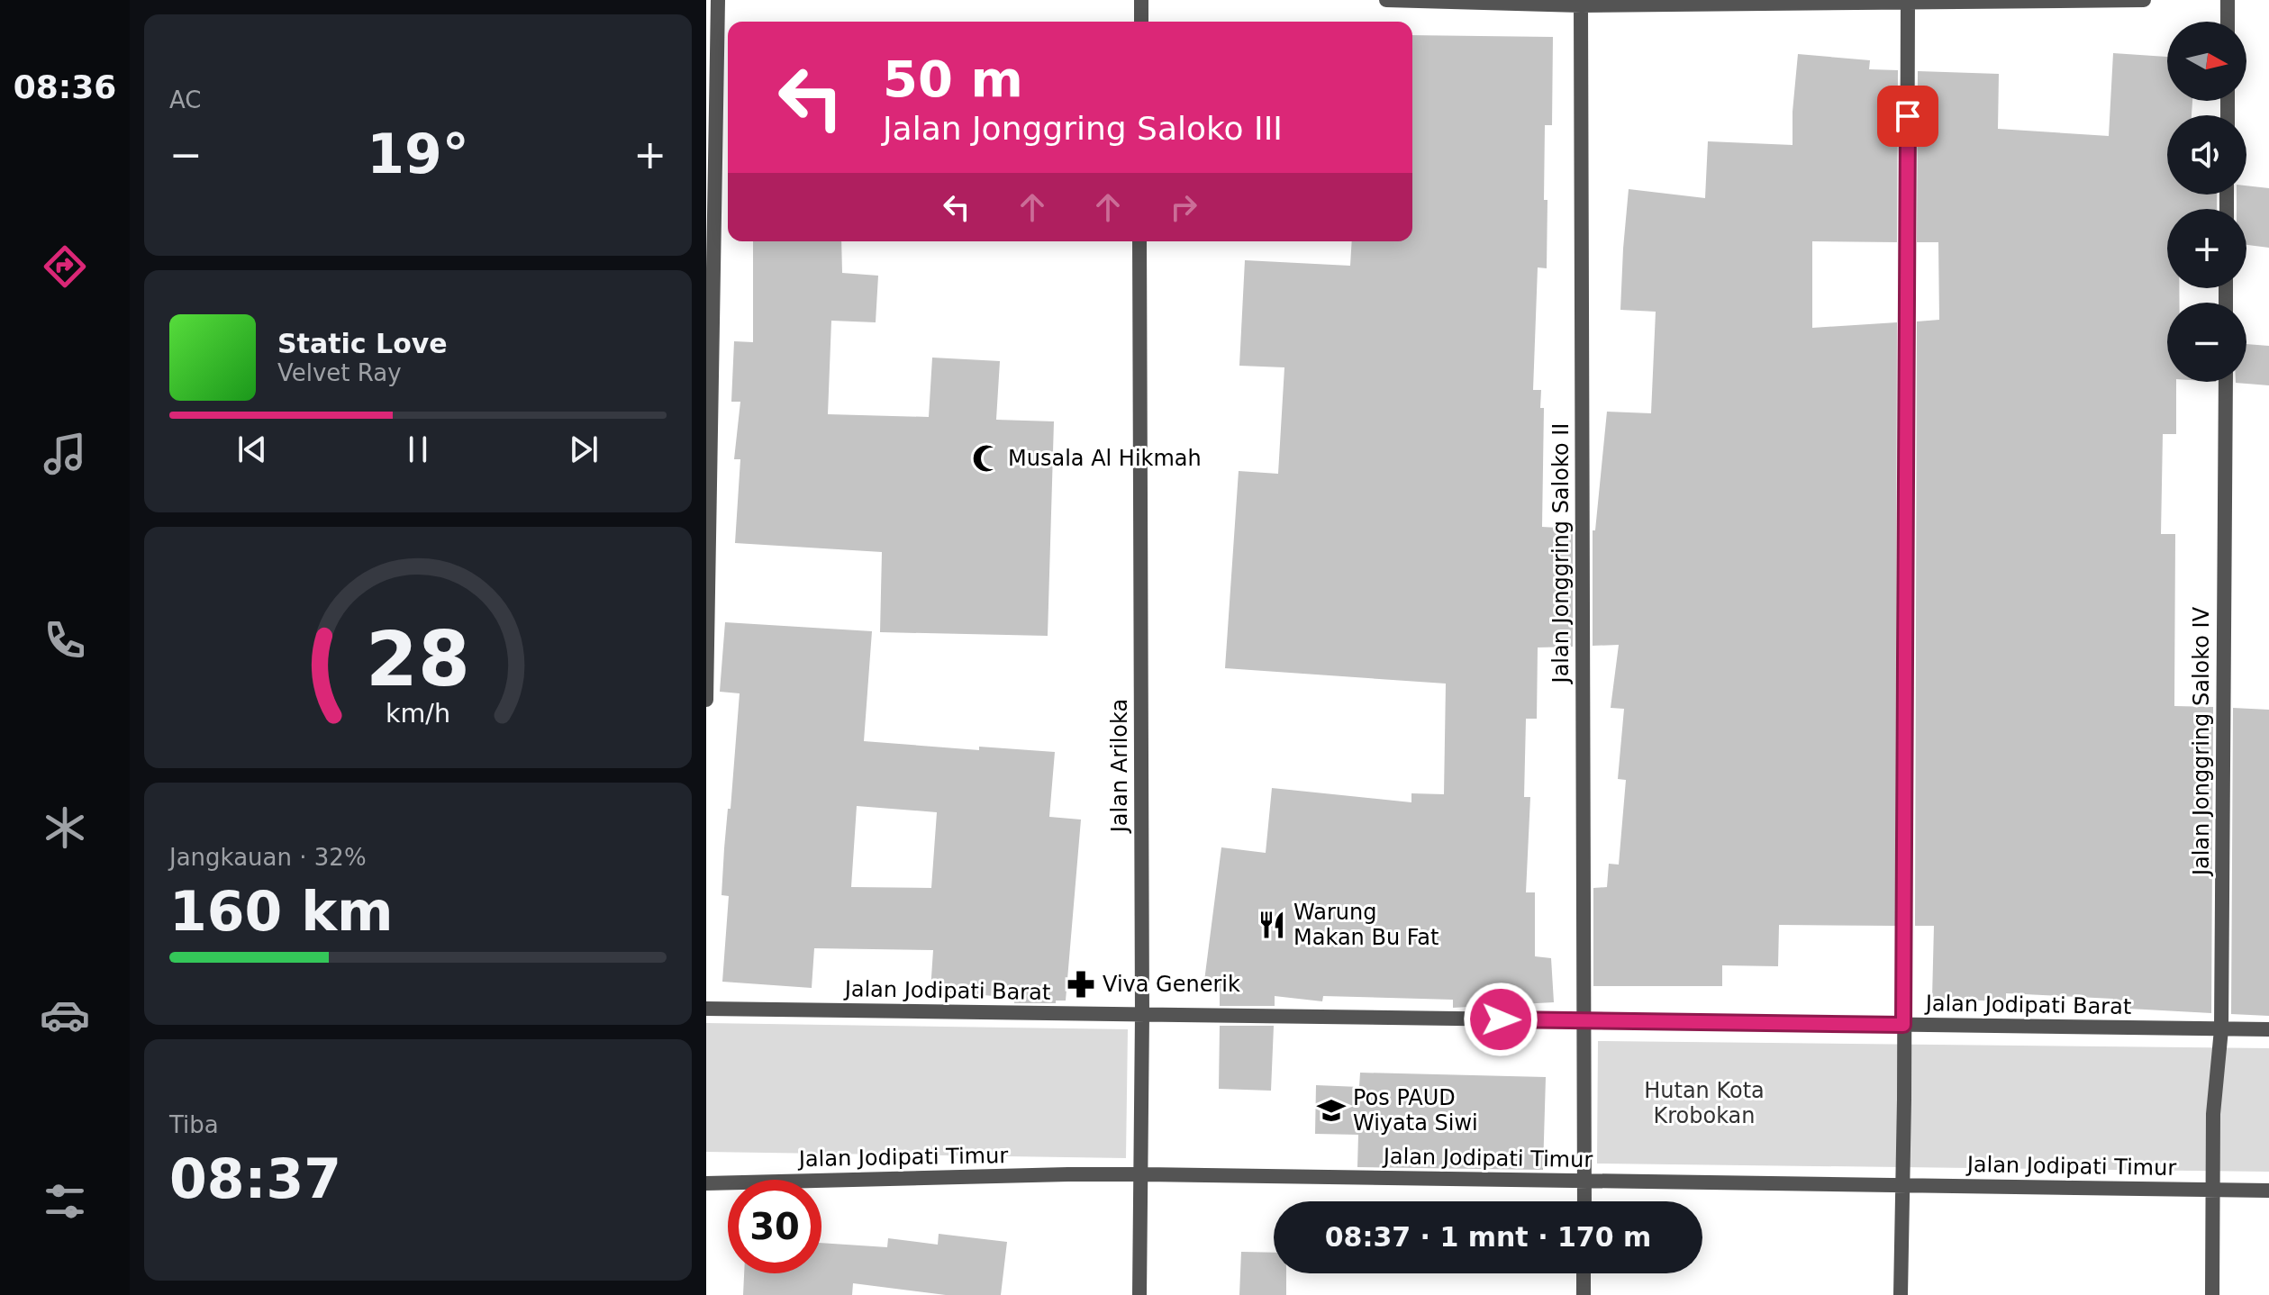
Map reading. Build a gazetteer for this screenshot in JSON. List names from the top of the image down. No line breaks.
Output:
{"streets":{"street":["Jalan Jonggring Saloko II","Jalan Jonggring Saloko IV","Jalan Ariloka","Jalan Jodipati Barat","Jalan Jodipati Timur"]},"crossings":[["Jalan Jonggring Saloko II","Jalan Jodipati Barat"],["Jalan Jonggring Saloko II","Jalan Jodipati Timur"],["Jalan Jonggring Saloko IV","Jalan Jodipati Barat"],["Jalan Jonggring Saloko IV","Jalan Jodipati Timur"],["Jalan Ariloka","Jalan Jodipati Barat"],["Jalan Ariloka","Jalan Jodipati Timur"]],"parks":["Hutan Kota Krobokan"],"places":{"mosque":["Musala Al Hikmah"],"restaurant":["Warung Makan Bu Fat"],"pharmacy":["Viva Generik"],"school or university":["Pos PAUD Wiyata Siwi"]},"north":"right","page":{"tabs":"08:36","tile":["AC",["Jangkauan · 32%","160 km"],["Tiba","08:37"]],"map_buttons":["+","−"],"turn":["50 m","Jalan Jonggring Saloko III"],"heat":["−","19°","+"],"song":["Static Love","Velvet Ray"],"limit":"30","trip":"08:37 · 1 mnt · 170 m","gauge":["28","km/h"]}}
